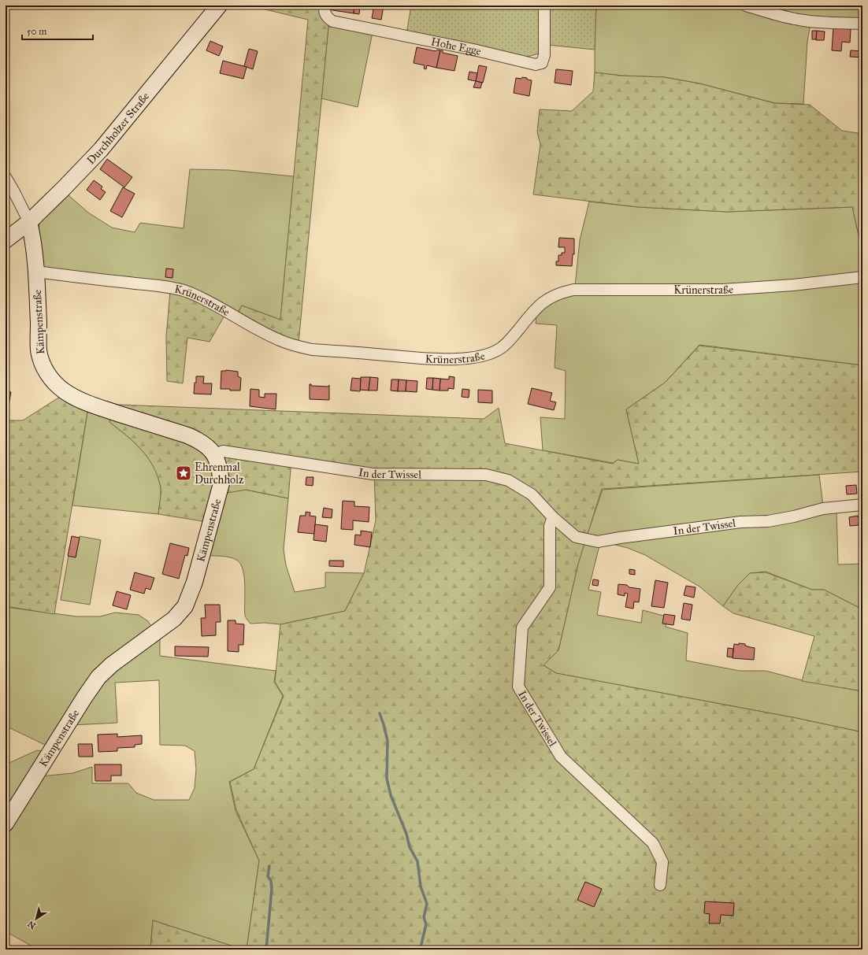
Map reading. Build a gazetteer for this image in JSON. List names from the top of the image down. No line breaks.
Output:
{"streets":{"street":["Hohe Egge","Durchholzer Straße","Krünerstraße","Kämpenstraße","In der Twissel"]},"crossings":[["Durchholzer Straße","Kämpenstraße"],["Krünerstraße","Kämpenstraße"],["Kämpenstraße","In der Twissel"]],"places":{"place":["Ehrenmal Durchholz"]},"scale_bar":"50 m","north":"bottom left"}
